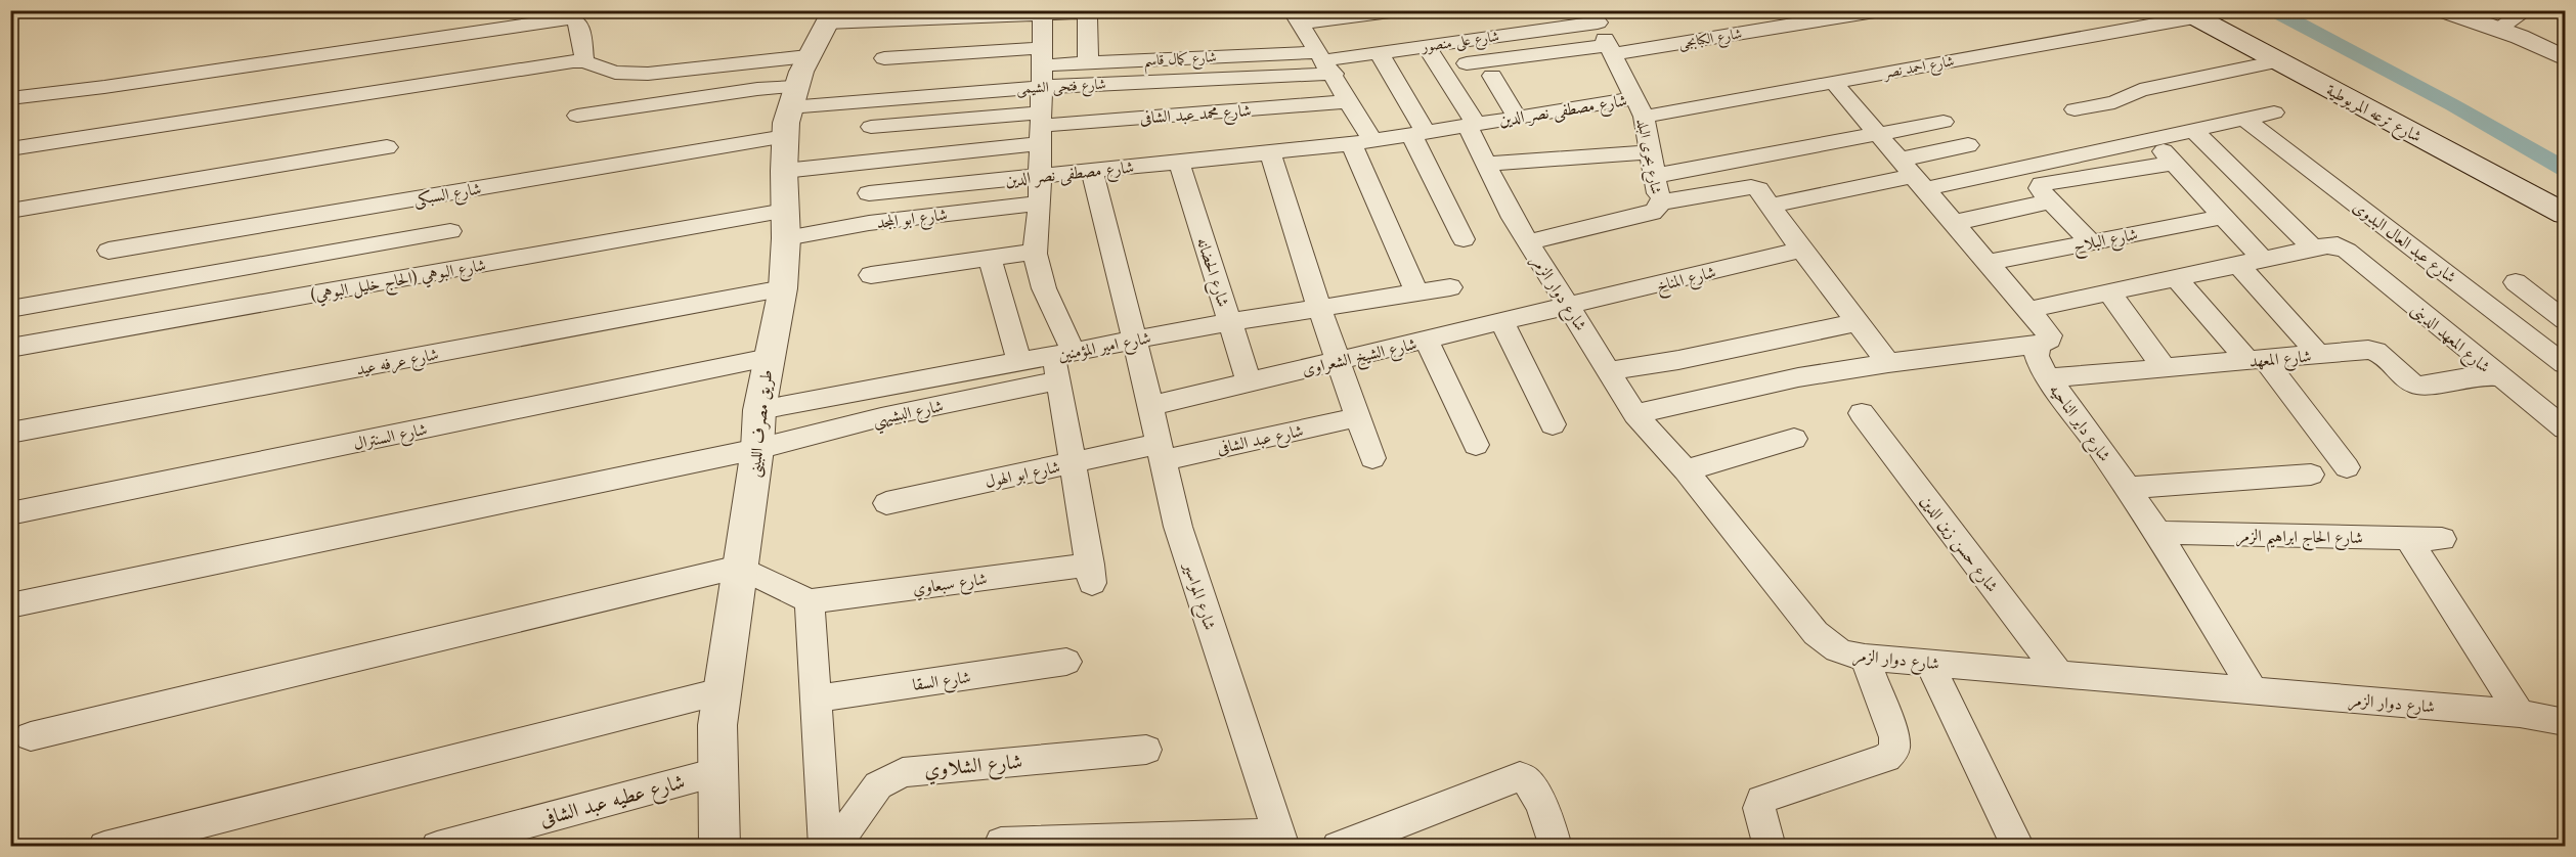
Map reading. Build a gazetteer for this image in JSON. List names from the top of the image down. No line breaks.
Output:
{"streets":{"main road":["شارع ترعه المريوطية"],"street":["شارع الكبابجى","شارع على منصور","شارع كمال قاسم","شارع احمد نصر","شارع فتحى الشيمى","شارع مصطفى نصر الدين","شارع محمد عبد الشافى","شارع بحرى البلد","شارع السبكى","شارع ابو المجد","شارع البلاح","شارع عبد العال البدوى","شارع الحضانه","شارع المناخ","شارع البوهي (الحاج خليل البوهي)","شارع دوار الزمر","شارع المعهد الدينى","شارع امير المؤمنين","شارع الشيخ الشعراوى","شارع المعهد","شارع عرفه عيد","شارع البشيهي","شارع داير الناحيه","طريق مصرف اللبينى","شارع السنترال","شارع عبد الشافى","شارع ابو الهول","شارع الحاج ابراهيم الزمر","شارع حسن زين الدين","شارع سبعاوي","شارع المواسير","شارع السقا","شارع الشلاوي","شارع عطيه عبد الشافى"]},"crossings":[["شارع الكبابجى","شارع بحرى البلد"],["شارع على منصور","شارع كمال قاسم"],["شارع على منصور","شارع فتحى الشيمى"],["شارع على منصور","شارع بحرى البلد"],["شارع على منصور","شارع دوار الزمر"],["شارع كمال قاسم","شارع فتحى الشيمى"],["شارع احمد نصر","شارع مصطفى نصر الدين"],["شارع احمد نصر","شارع ترعه المريوطية"],["شارع احمد نصر","شارع بحرى البلد"],["شارع احمد نصر","شارع داير الناحيه"],["شارع فتحى الشيمى","شارع السبكى"],["شارع فتحى الشيمى","طريق مصرف اللبينى"],["شارع مصطفى نصر الدين","شارع بحرى البلد"],["شارع مصطفى نصر الدين","شارع الحضانه"],["شارع مصطفى نصر الدين","شارع دوار الزمر"],["شارع مصطفى نصر الدين","شارع المواسير"],["شارع السبكى","طريق مصرف اللبينى"],["شارع ابو المجد","شارع البوهي (الحاج خليل البوهي)"],["شارع ابو المجد","طريق مصرف اللبينى"],["شارع البلاح","شارع داير الناحيه"],["شارع الحضانه","شارع امير المؤمنين"],["شارع الحضانه","شارع الشيخ الشعراوى"],["شارع المناخ","شارع دوار الزمر"],["شارع المناخ","شارع الشيخ الشعراوى"],["شارع البوهي (الحاج خليل البوهي)","طريق مصرف اللبينى"],["شارع دوار الزمر","شارع الشيخ الشعراوى"],["شارع دوار الزمر","شارع داير الناحيه"],["شارع دوار الزمر","شارع حسن زين الدين"],["شارع المعهد الدينى","شارع المعهد"],["شارع امير المؤمنين","شارع البشيهي"],["شارع امير المؤمنين","طريق مصرف اللبينى"],["شارع امير المؤمنين","شارع المواسير"],["شارع الشيخ الشعراوى","شارع المواسير"],["شارع المعهد","شارع داير الناحيه"],["شارع عرفه عيد","طريق مصرف اللبينى"],["شارع البشيهي","طريق مصرف اللبينى"],["شارع داير الناحيه","شارع الحاج ابراهيم الزمر"],["طريق مصرف اللبينى","شارع السنترال"],["طريق مصرف اللبينى","شارع عطيه عبد الشافى"],["شارع عبد الشافى","شارع ابو الهول"],["شارع عبد الشافى","شارع المواسير"],["شارع ابو الهول","شارع سبعاوي"],["شارع ابو الهول","شارع المواسير"]]}
